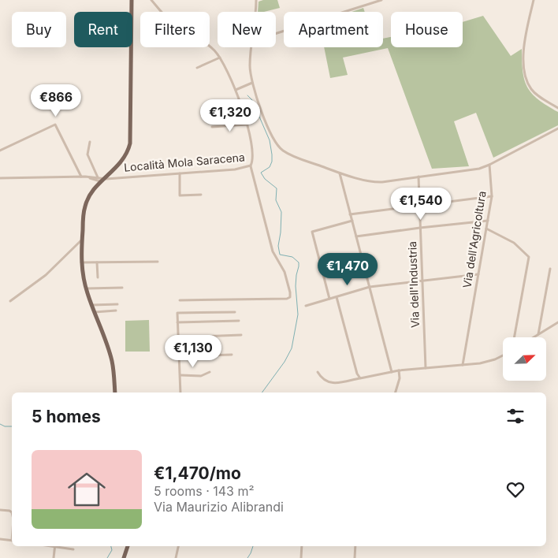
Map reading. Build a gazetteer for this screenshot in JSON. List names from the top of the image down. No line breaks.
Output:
{"streets":{"street":["Località Mola Saracena","Via dell'Agricoltura","Via dell'Industria"]},"north":"top right","page":{"chip":["Buy","Rent","Filters","New","Apartment","House"],"price":["€866","€1,320","€1,540","€1,470","€1,130"],"heading":"5 homes","list":[{"name":"€1,470/mo","note":"5 rooms · 143 m² · Via Maurizio Alibrandi"}]}}
